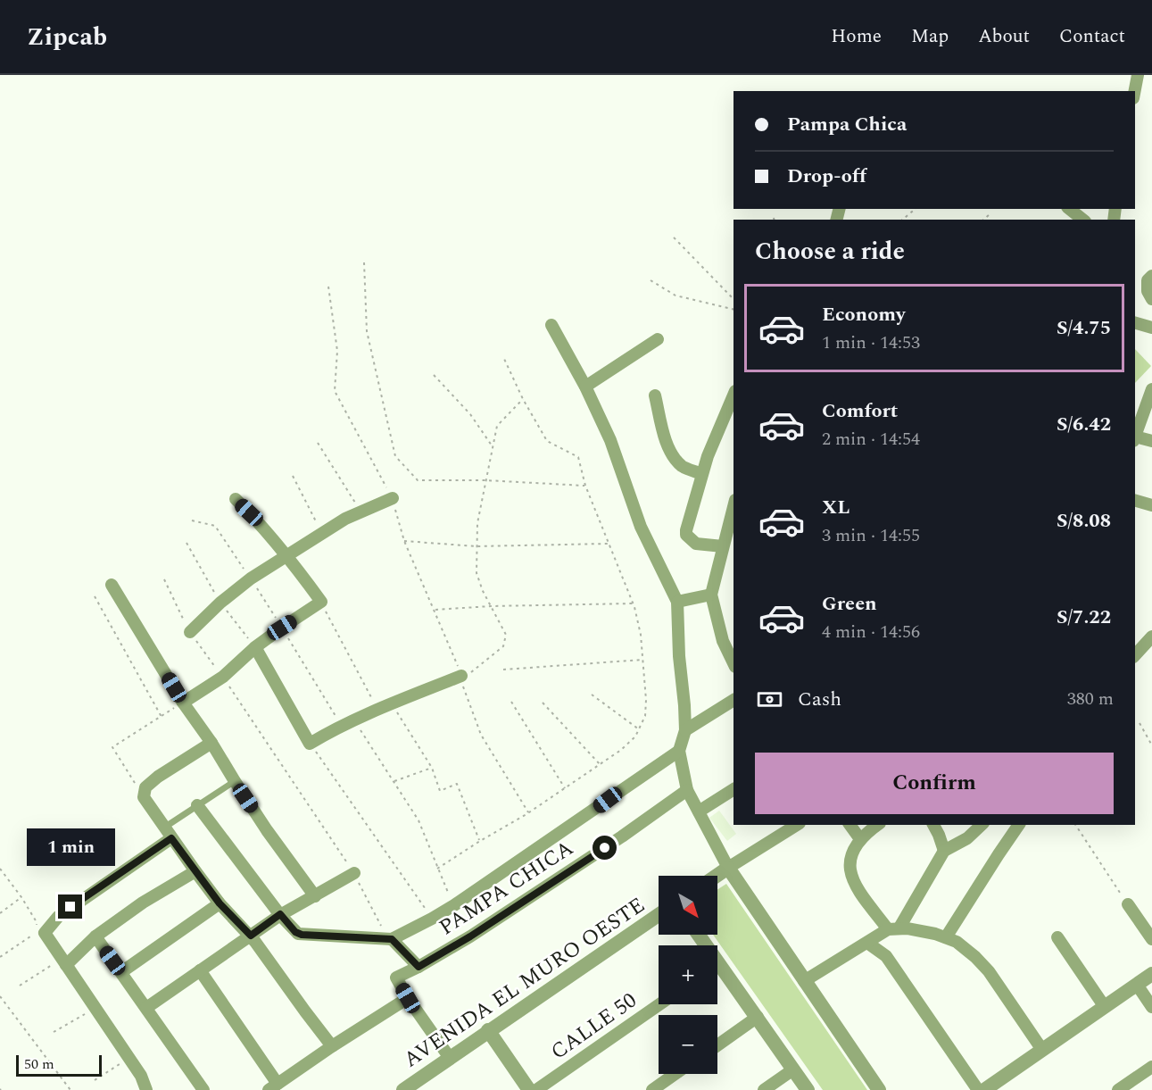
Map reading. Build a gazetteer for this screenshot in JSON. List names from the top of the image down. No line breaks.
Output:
{"streets":{"street":["PAMPA CHICA","AVENIDA EL MURO OESTE","CALLE 50"]},"scale_bar":"50 m","north":"bottom right","page":{"header":"Zipcab","nav":["Home","Map","About","Contact"],"banner":["Pampa Chica","Drop-off"],"heading":"Choose a ride","list":[{"name":"Economy","note":"1 min · 14:53","value":"S/4.75"},{"name":"Comfort","note":"2 min · 14:54","value":"S/6.42"},{"name":"XL","note":"3 min · 14:55","value":"S/8.08"},{"name":"Green","note":"4 min · 14:56","value":"S/7.22"}],"pay":["Cash","380 m"],"buttons":"Confirm","bubble":"1 min","map_buttons":["+","−"],"scale":"50 m"}}
